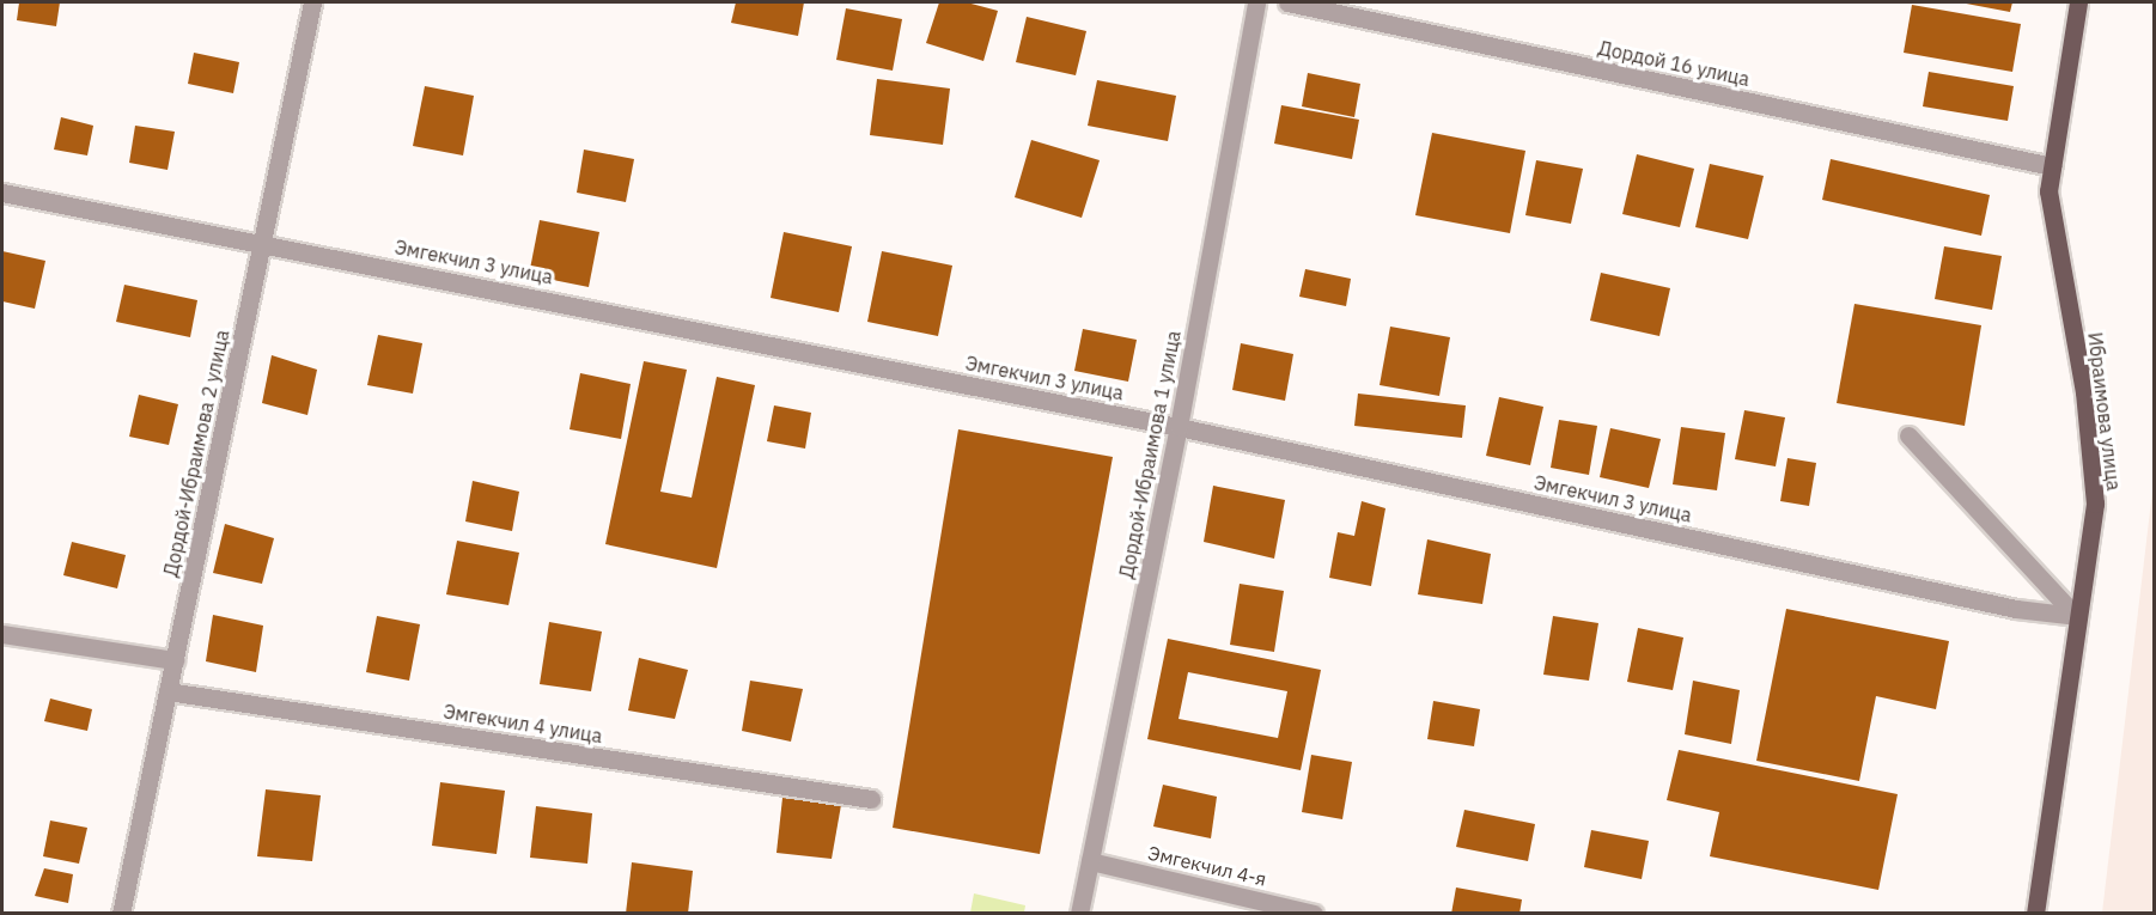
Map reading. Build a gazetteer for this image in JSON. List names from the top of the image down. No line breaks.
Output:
{"streets":{"main road":["Ибраимова улица"],"street":["Дордой 16 улица","Эмгекчил 3 улица","Дордой-Ибраимова 2 улица","Дордой-Ибраимова 1 улица","Эмгекчил 4 улица","Эмгекчил 4-я"]},"crossings":[["Дордой 16 улица","Ибраимова улица"],["Эмгекчил 3 улица","Ибраимова улица"],["Эмгекчил 3 улица","Дордой-Ибраимова 2 улица"],["Эмгекчил 3 улица","Дордой-Ибраимова 1 улица"],["Дордой-Ибраимова 2 улица","Эмгекчил 4 улица"],["Дордой-Ибраимова 1 улица","Эмгекчил 4-я"]]}
